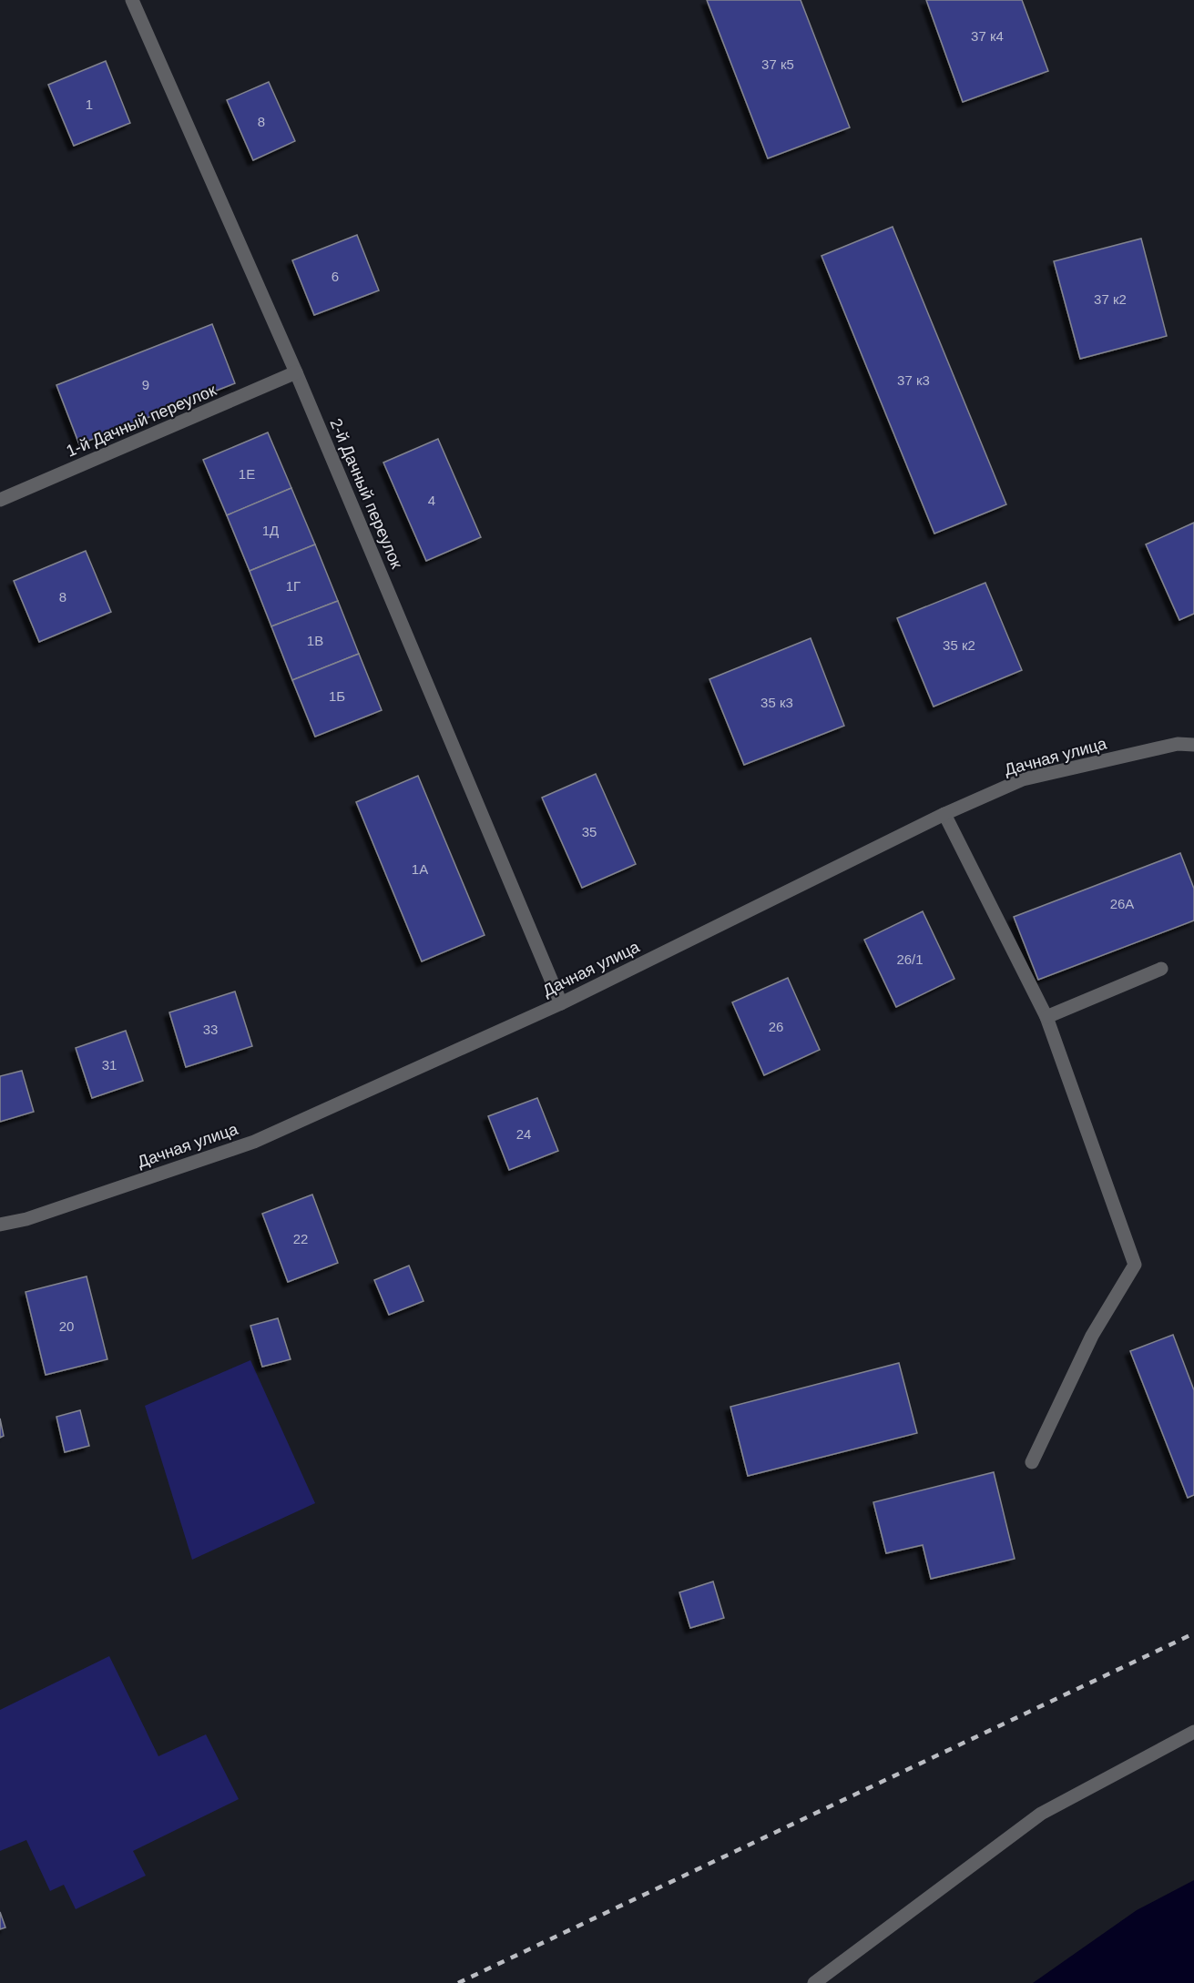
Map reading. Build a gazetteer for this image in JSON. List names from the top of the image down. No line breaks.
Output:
{"streets":{"street":["1-й Дачный переулок","2-й Дачный переулок","Дачная улица"]},"crossings":[["1-й Дачный переулок","2-й Дачный переулок"],["2-й Дачный переулок","Дачная улица"]],"house_numbers":["37 к4","37 к5","1","8","6","37 к2","37 к3","9","1Е","4","1Д","1Г","8","1В","35 к2","1Б","35 к3","35","1А","26А","26/1","26","33","31","24","22","20"]}
